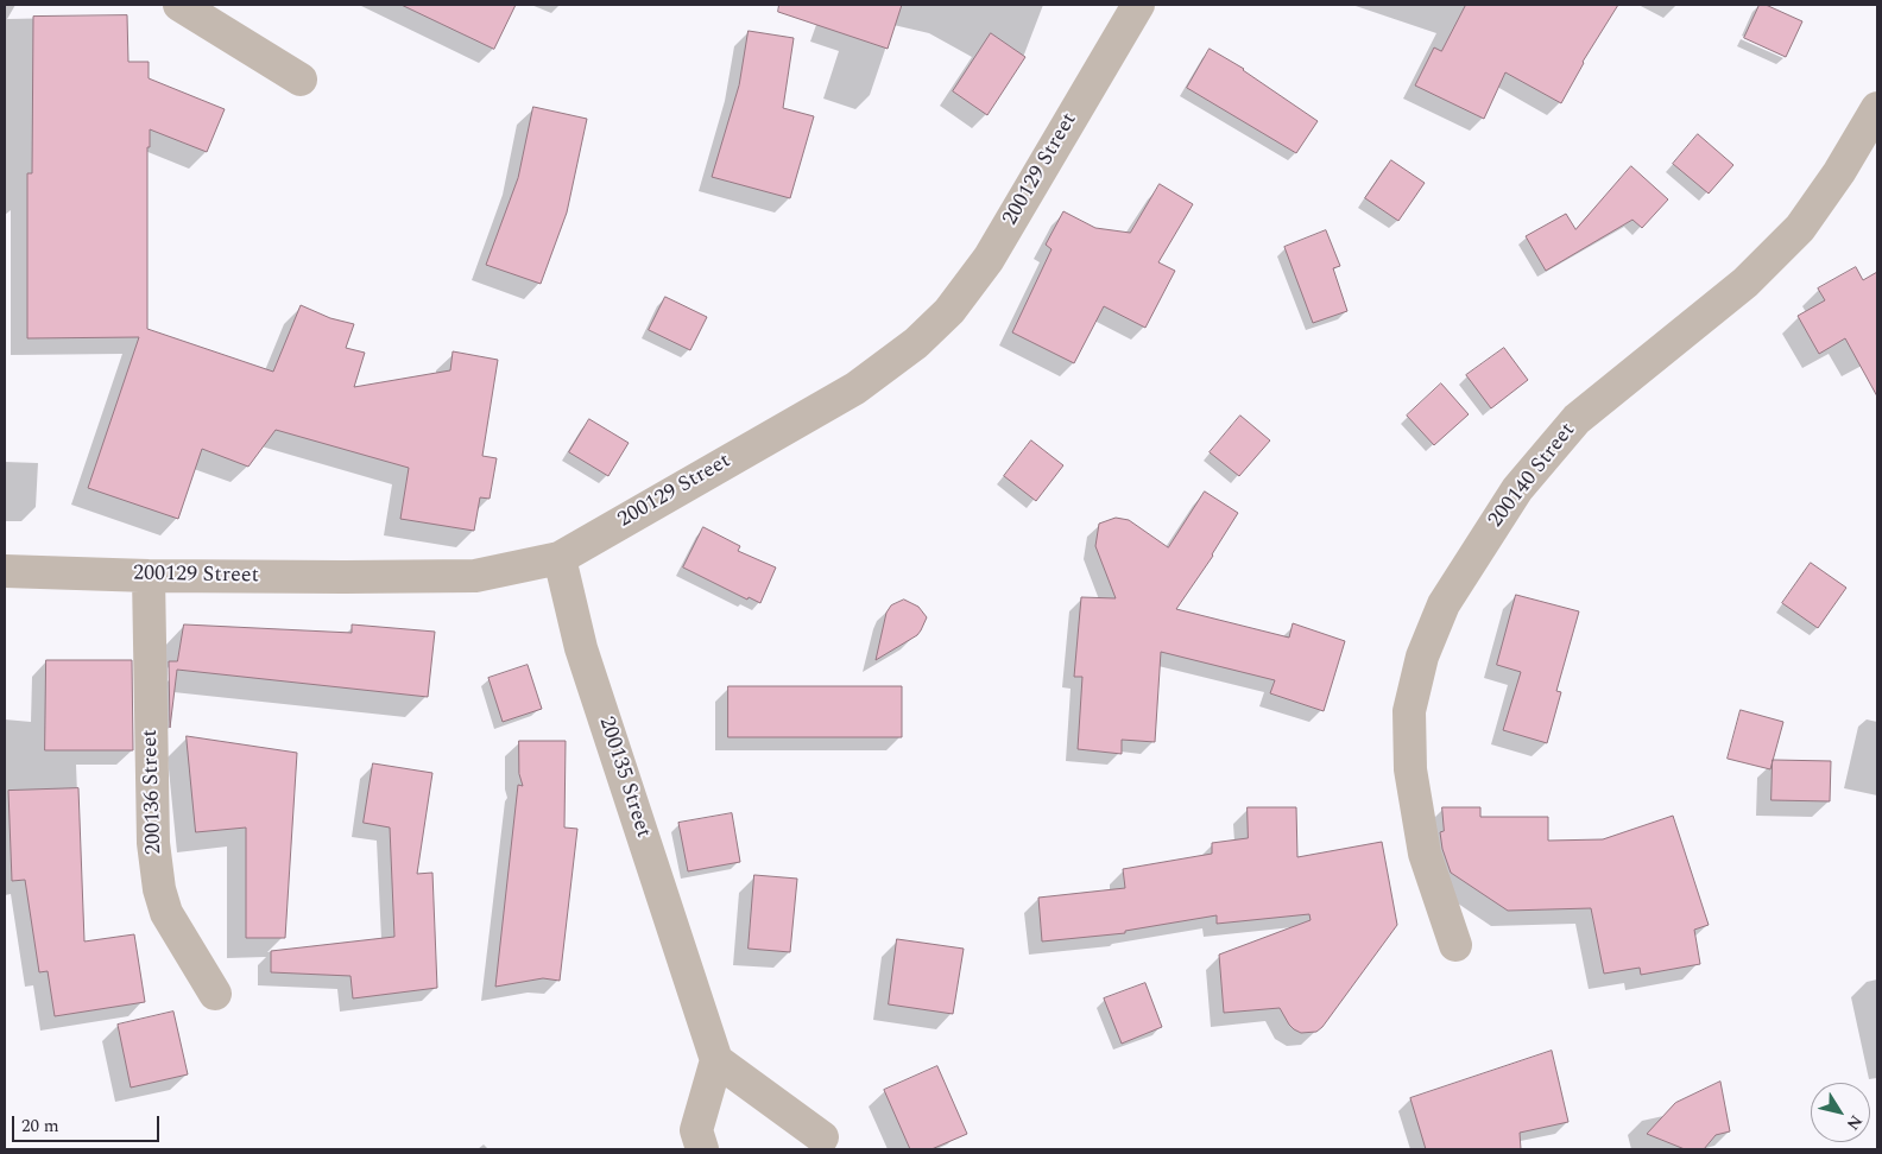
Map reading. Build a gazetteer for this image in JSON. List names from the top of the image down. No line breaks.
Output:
{"streets":{"street":["200129 Street","200140 Street","200135 Street","200136 Street"]},"crossings":[["200129 Street","200135 Street"],["200129 Street","200136 Street"]],"scale_bar":"20 m","north":"bottom right"}
